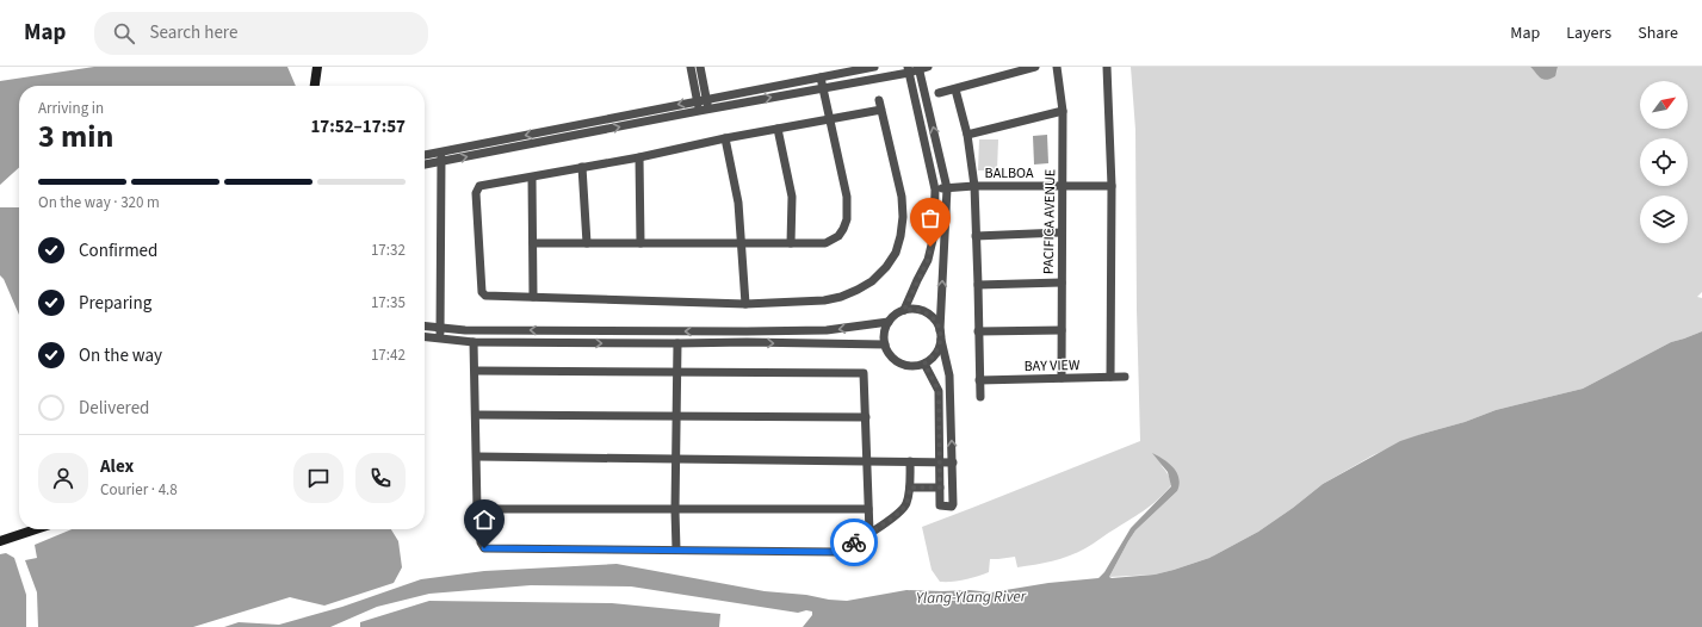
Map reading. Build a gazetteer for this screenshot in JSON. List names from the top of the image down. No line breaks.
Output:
{"streets":{"street":["BALBOA","PACIFICA AVENUE","BAY VIEW"]},"crossings":[["BALBOA","PACIFICA AVENUE"],["PACIFICA AVENUE","BAY VIEW"]],"water":["Ylang-Ylang River"],"north":"top right","page":{"header":"Map","search":"Search here","nav":["Map","Layers","Share"],"heading":["3 min","Arriving in","17:52–17:57"],"panel":["Alex","Courier · 4.8"],"bar":"On the way · 320 m","list":[["Confirmed","17:32"],["Preparing","17:35"],["On the way","17:42"],"Delivered"]}}
